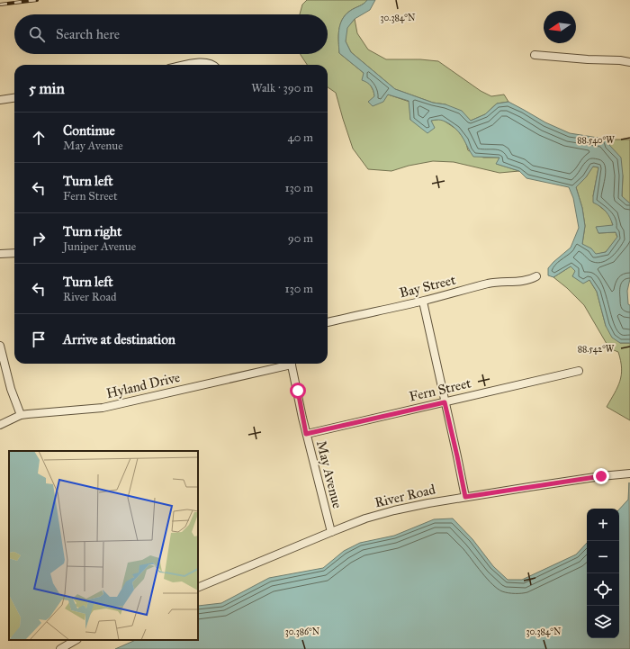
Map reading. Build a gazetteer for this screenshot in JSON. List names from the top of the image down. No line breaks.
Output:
{"streets":{"street":["Bay Street","Hyland Drive","Fern Street","May Avenue","River Road"]},"crossings":[["Fern Street","May Avenue"],["May Avenue","River Road"]],"north":"left","page":{"search":"Search here","heading":["5 min","Walk · 390 m"],"list":[["Continue","May Avenue","40 m"],["Turn left","Fern Street","130 m"],["Turn right","Juniper Avenue","90 m"],["Turn left","River Road","130 m"],"Arrive at destination"],"map_buttons":["+","−"]},"coordinates":["30.384°N","88.540°W","88.542°W","30.386°N"]}
